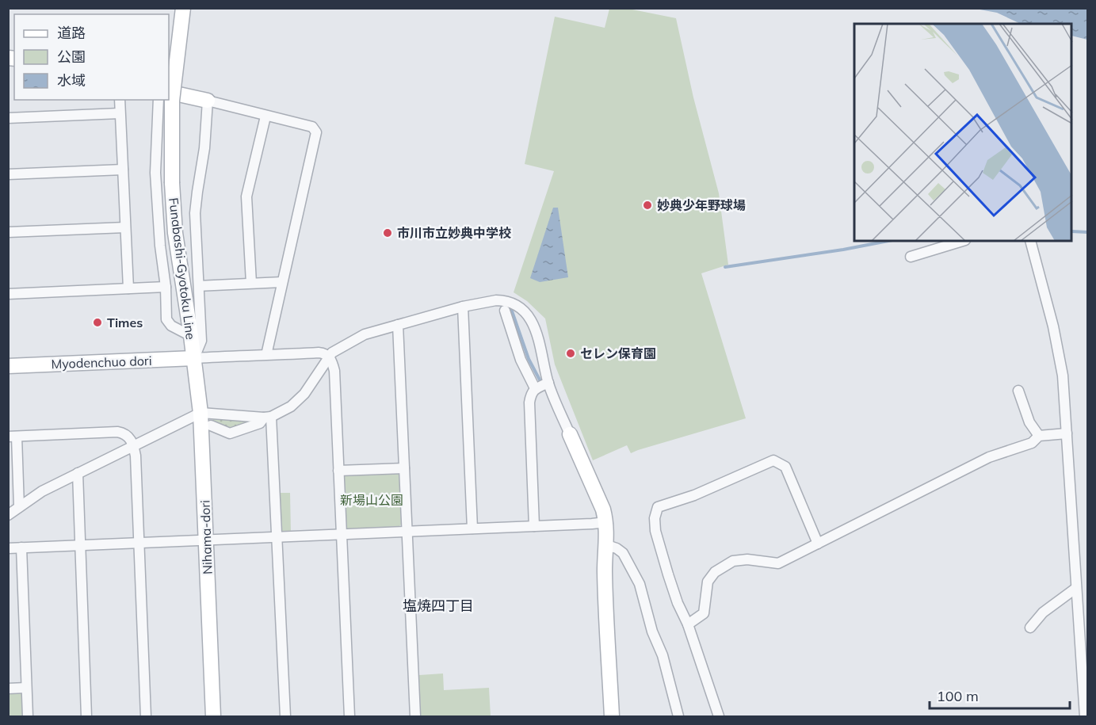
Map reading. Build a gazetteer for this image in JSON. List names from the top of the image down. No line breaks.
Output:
{"streets":{"main road":["Funabashi-Gyotoku Line","Myodenchuo dori","Nihama-dori"]},"crossings":[["Funabashi-Gyotoku Line","Myodenchuo dori"],["Funabashi-Gyotoku Line","Nihama-dori"],["Myodenchuo dori","Nihama-dori"]],"districts":["塩焼四丁目"],"parks":["新場山公園"],"places":["妙典少年野球場","市川市立妙典中学校","Times","セレン保育園"],"legend":["道路","公園","水域"],"scale_bar":"100 m"}
